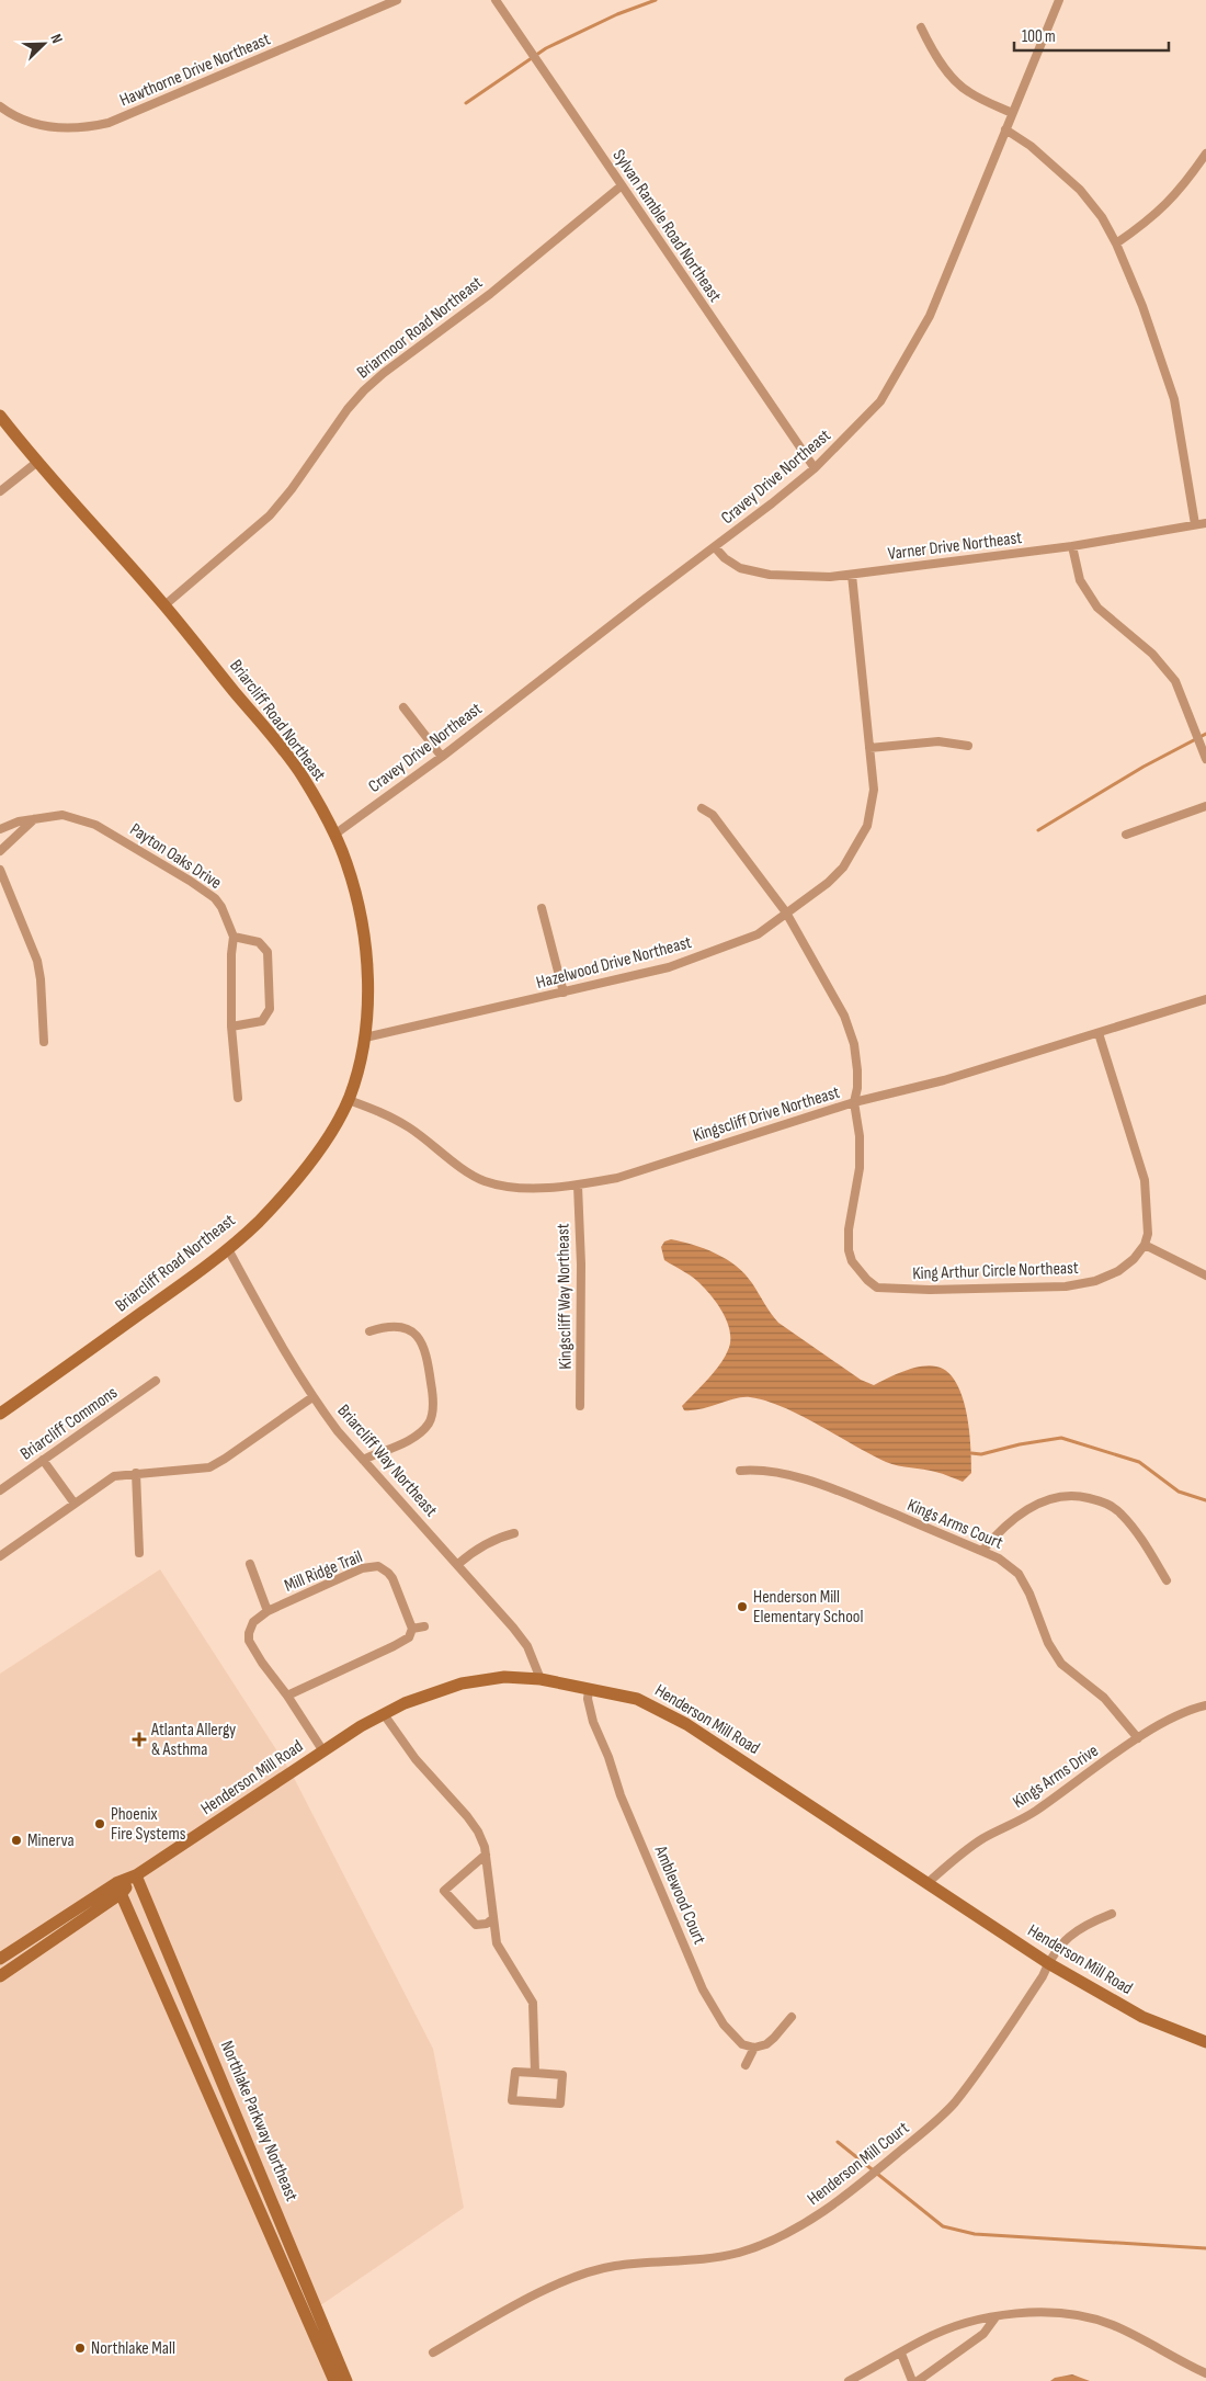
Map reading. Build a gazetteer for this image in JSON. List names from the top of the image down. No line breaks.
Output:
{"streets":{"street":["Hawthorne Drive Northeast","Sylvan Ramble Road Northeast","Briarmoor Road Northeast","Cravey Drive Northeast","Varner Drive Northeast","Briarcliff Road Northeast","Payton Oaks Drive","Hazelwood Drive Northeast","Kingscliff Drive Northeast","King Arthur Circle Northeast","Kingscliff Way Northeast","Briarcliff Commons","Briarcliff Way Northeast","Kings Arms Court","Mill Ridge Trail","Henderson Mill Road","Kings Arms Drive","Amblewood Court","Northlake Parkway Northeast","Henderson Mill Court"]},"crossings":[["Sylvan Ramble Road Northeast","Briarmoor Road Northeast"],["Sylvan Ramble Road Northeast","Cravey Drive Northeast"],["Briarmoor Road Northeast","Briarcliff Road Northeast"],["Cravey Drive Northeast","Varner Drive Northeast"],["Cravey Drive Northeast","Briarcliff Road Northeast"],["Varner Drive Northeast","Hazelwood Drive Northeast"],["Briarcliff Road Northeast","Hazelwood Drive Northeast"],["Briarcliff Road Northeast","Kingscliff Drive Northeast"],["Briarcliff Road Northeast","Briarcliff Way Northeast"],["Kingscliff Drive Northeast","King Arthur Circle Northeast"],["Kingscliff Drive Northeast","Kingscliff Way Northeast"],["Briarcliff Way Northeast","Henderson Mill Road"],["Kings Arms Court","Kings Arms Drive"],["Mill Ridge Trail","Henderson Mill Road"],["Henderson Mill Road","Kings Arms Drive"],["Henderson Mill Road","Amblewood Court"],["Henderson Mill Road","Northlake Parkway Northeast"],["Henderson Mill Road","Henderson Mill Court"]],"places":{"other":["Henderson Mill Elementary School","Phoenix Fire Systems","Minerva","Northlake Mall"],"health":["Atlanta Allergy & Asthma"]},"scale_bar":"100 m","north":"top right"}
